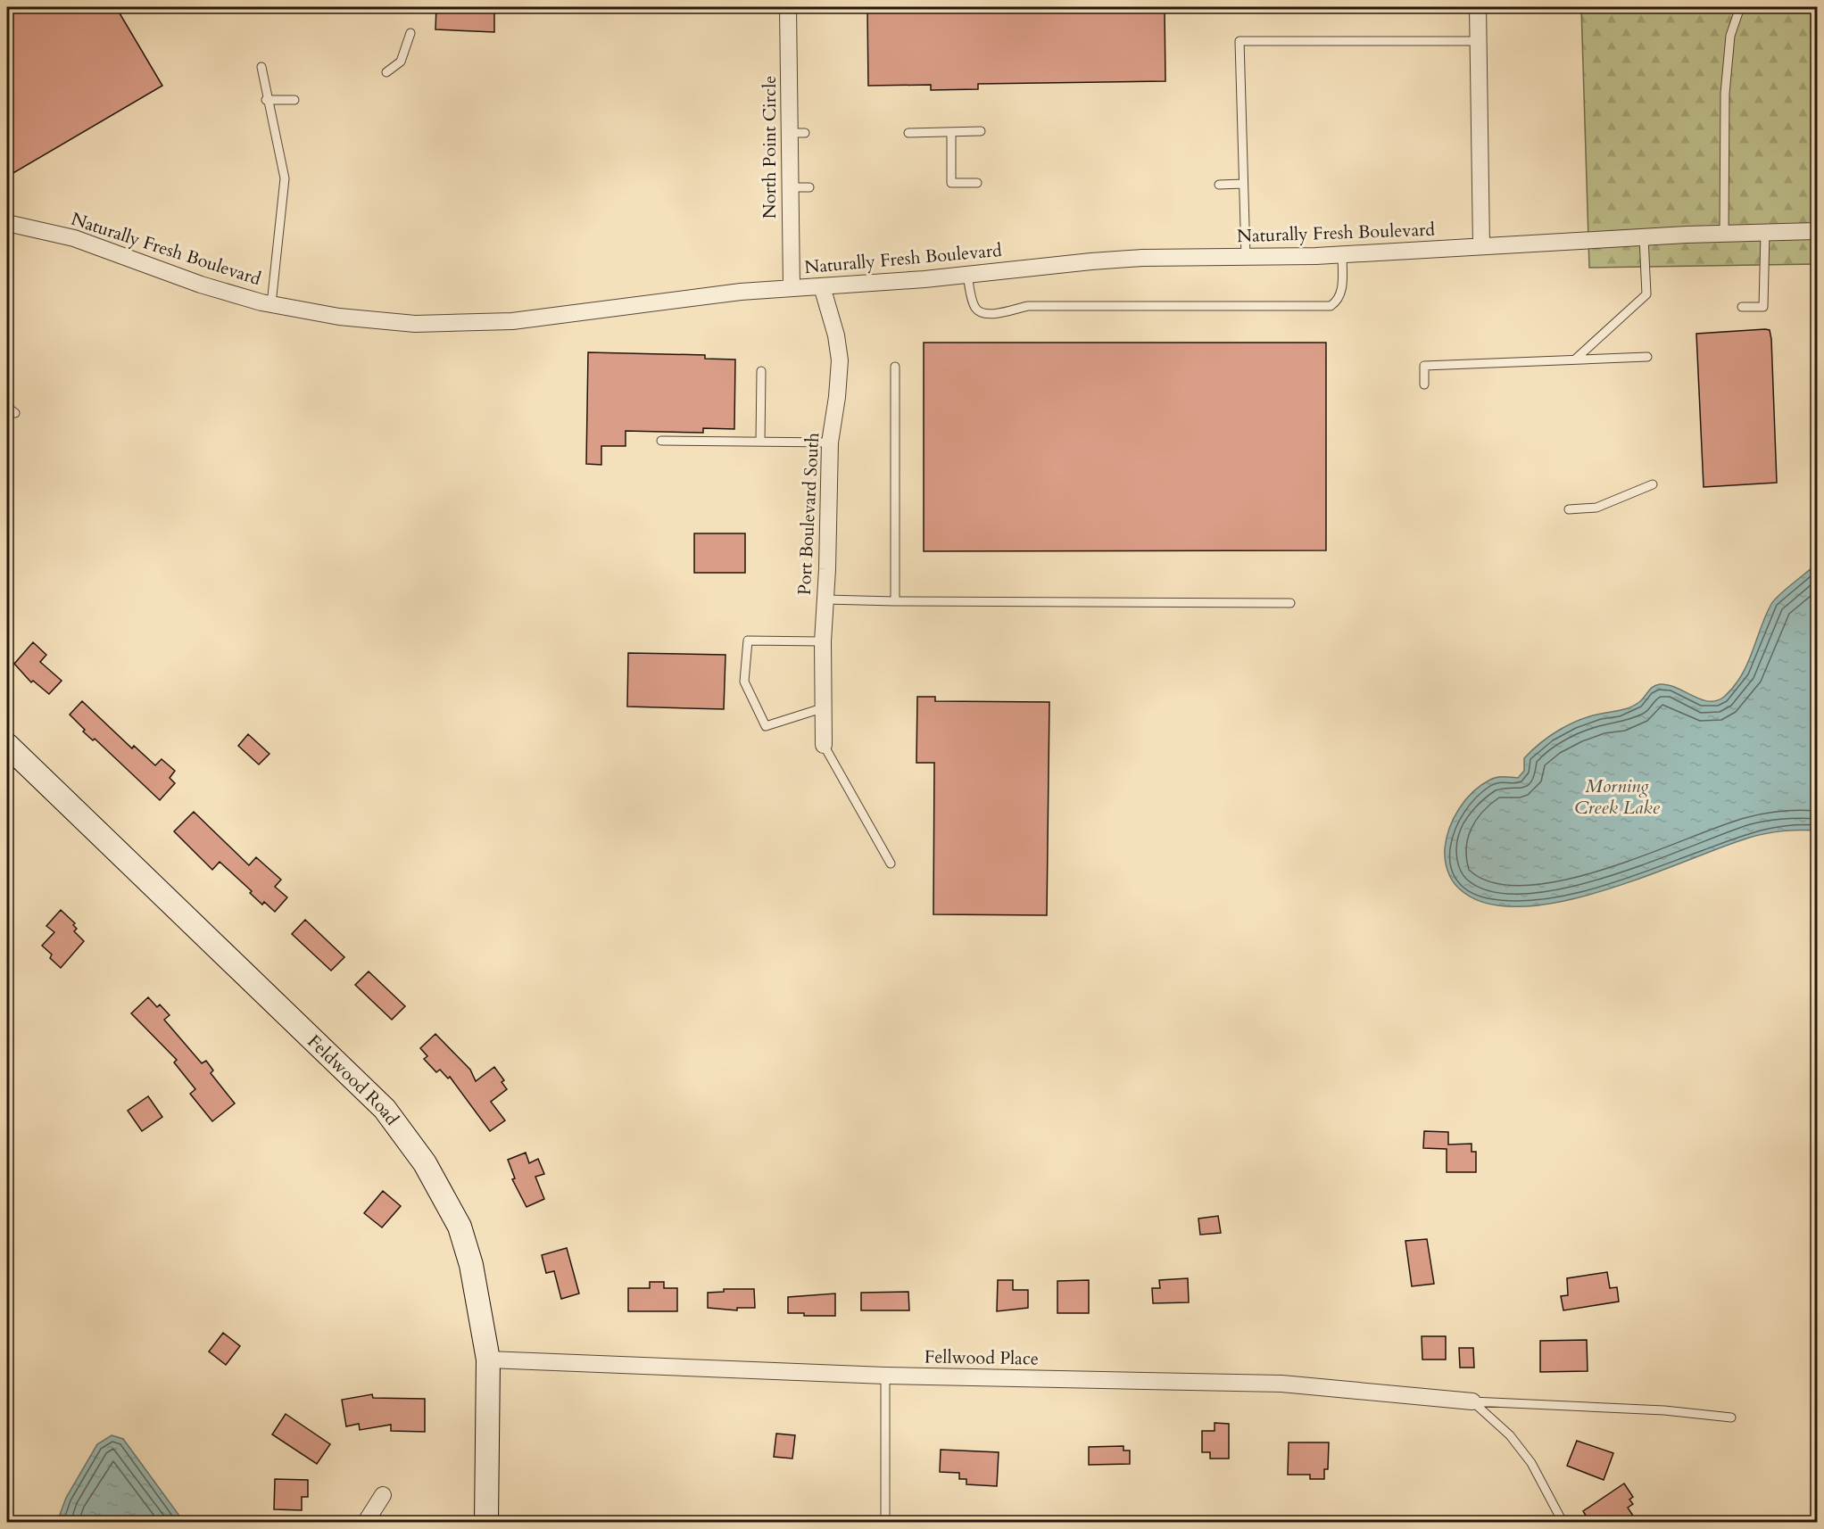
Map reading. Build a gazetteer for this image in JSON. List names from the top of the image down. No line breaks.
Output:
{"streets":{"street":["North Point Circle","Naturally Fresh Boulevard","Port Boulevard South","Feldwood Road","Fellwood Place"]},"crossings":[["North Point Circle","Naturally Fresh Boulevard"],["Naturally Fresh Boulevard","Port Boulevard South"],["Feldwood Road","Fellwood Place"]],"water":["Morning Creek Lake"]}
